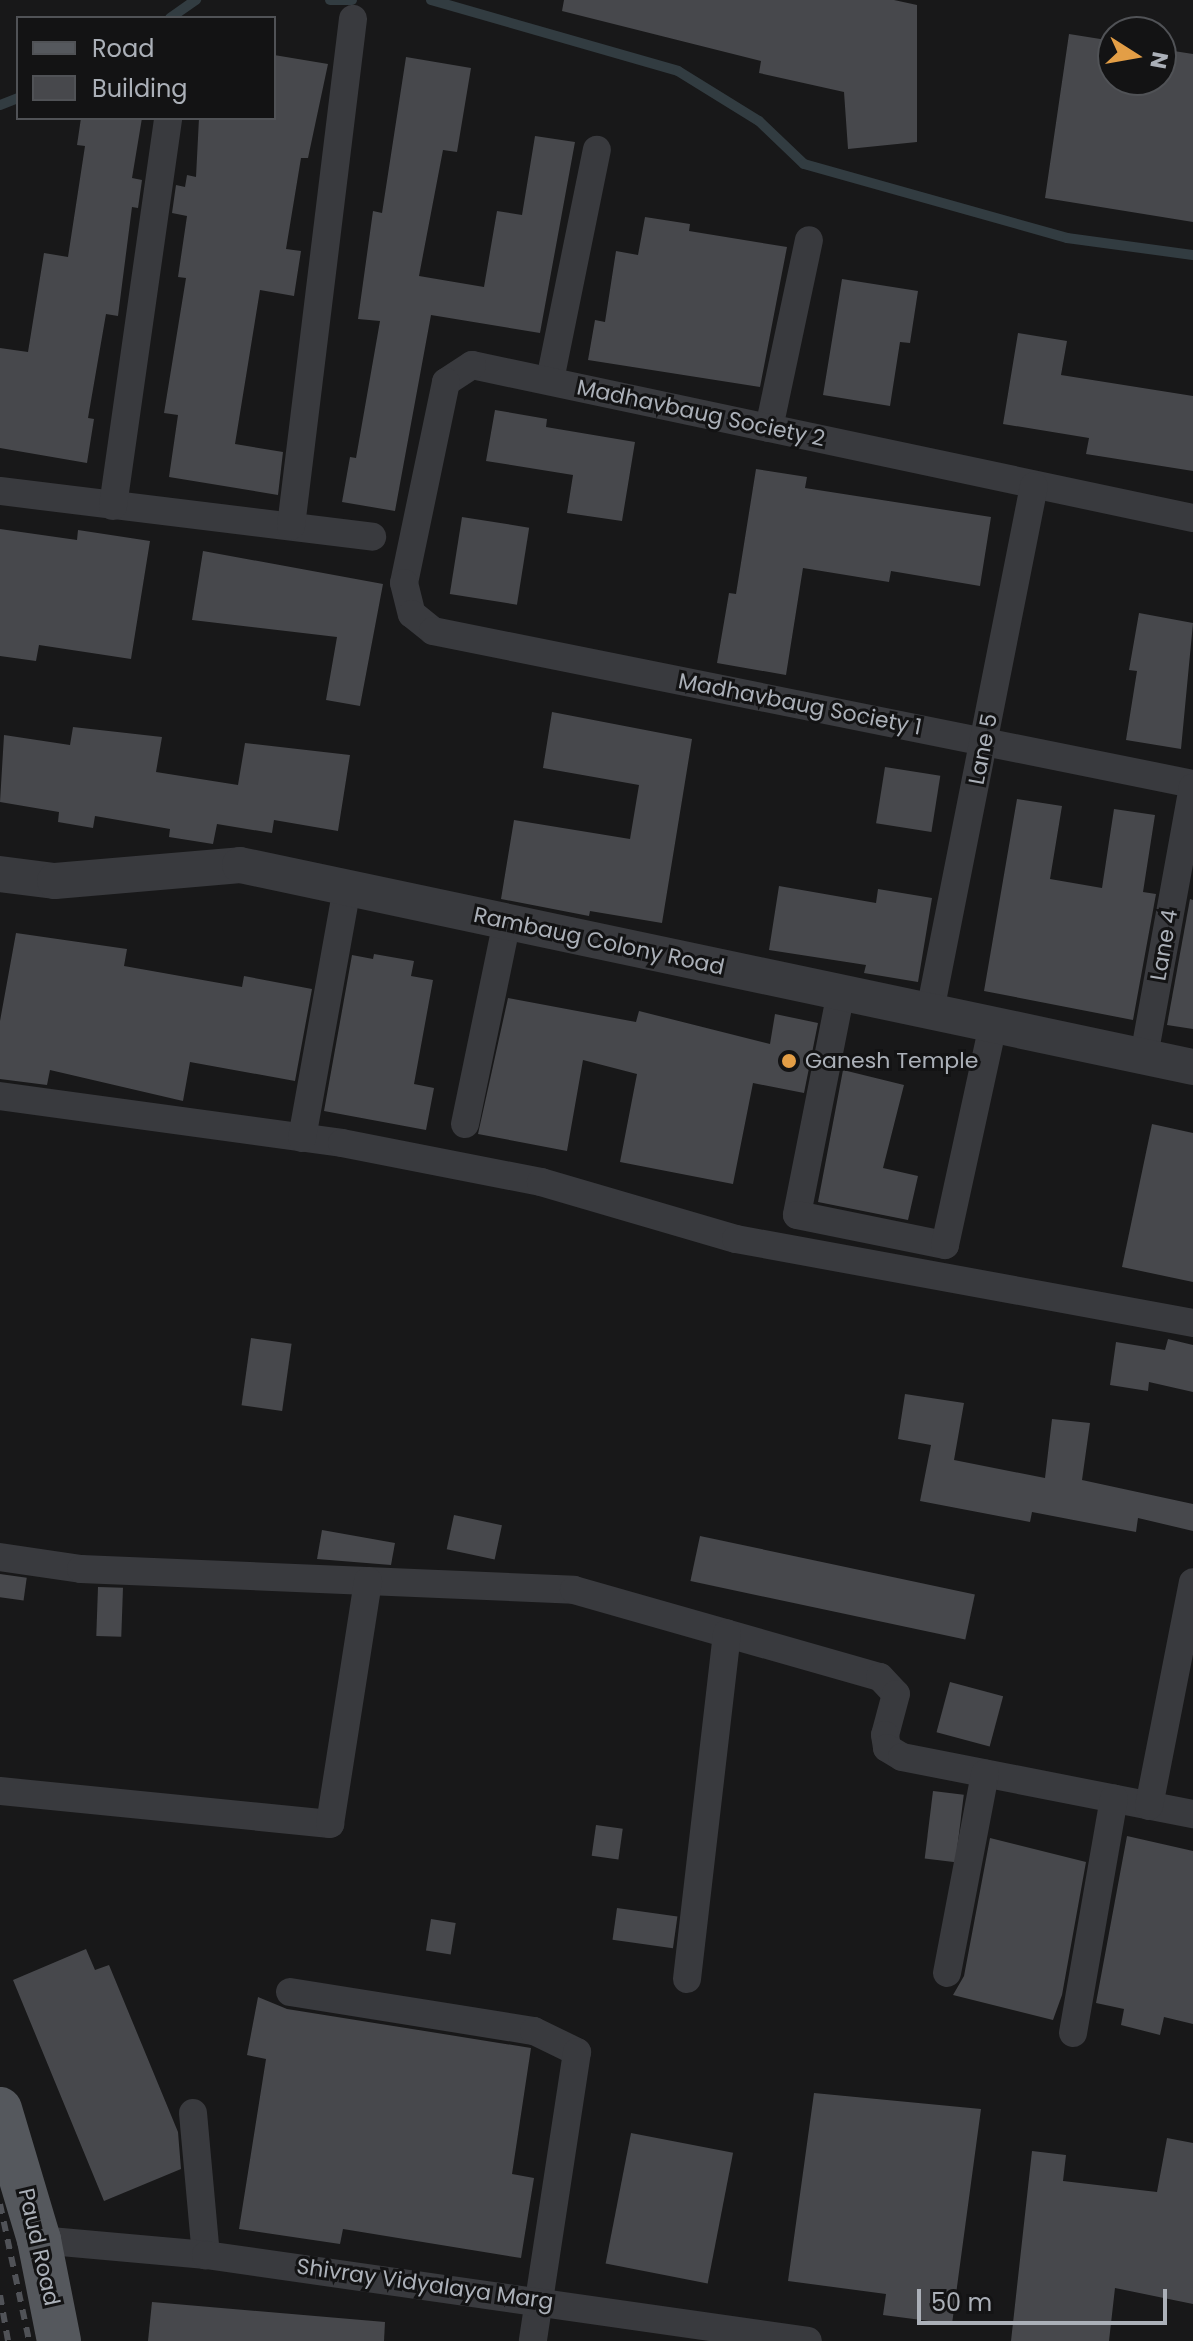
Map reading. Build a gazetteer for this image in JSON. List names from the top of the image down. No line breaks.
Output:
{"streets":{"main road":["Paud Road"],"street":["Madhavbaug Society 2","Madhavbaug Society 1","Lane 5","Rambaug Colony Road","Lane 4","Shivray Vidyalaya Marg"]},"crossings":[["Madhavbaug Society 2","Madhavbaug Society 1"],["Madhavbaug Society 2","Lane 5"],["Madhavbaug Society 1","Lane 5"],["Madhavbaug Society 1","Lane 4"],["Lane 5","Rambaug Colony Road"],["Rambaug Colony Road","Lane 4"],["Paud Road","Shivray Vidyalaya Marg"]],"places":["Ganesh Temple"],"legend":["Road","Building"],"scale_bar":"50 m","north":"right"}
